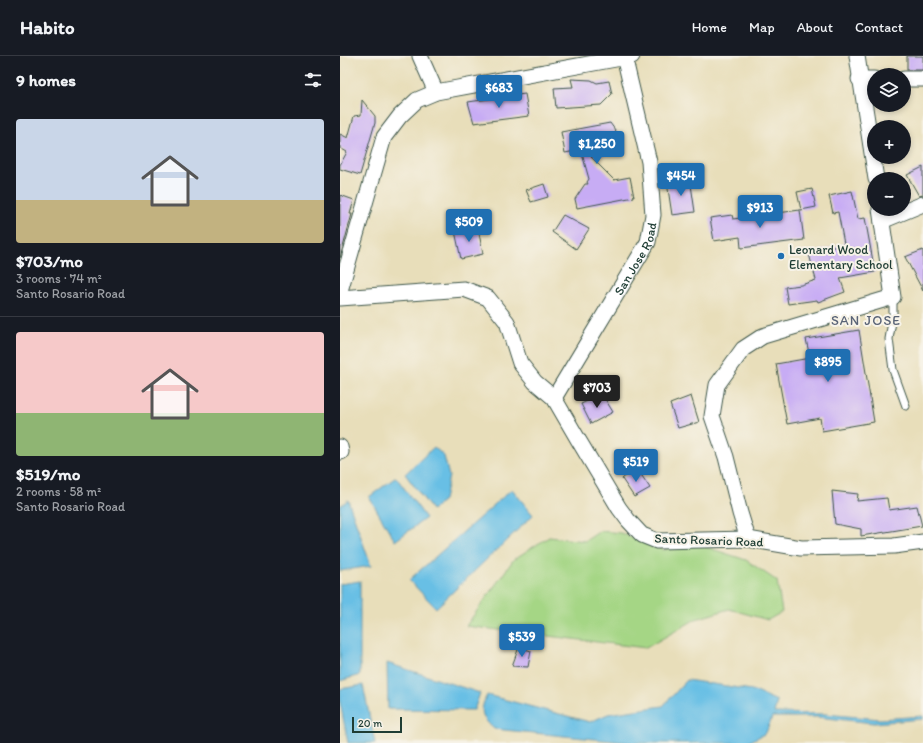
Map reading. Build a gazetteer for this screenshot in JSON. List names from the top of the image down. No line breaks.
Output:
{"streets":{"street":["San Jose Road","Santo Rosario Road"]},"crossings":[["San Jose Road","Santo Rosario Road"]],"districts":["SAN JOSE"],"places":["Leonard Wood Elementary School"],"scale_bar":"20 m","page":{"header":"Habito","nav":["Home","Map","About","Contact"],"heading":"9 homes","map_buttons":["+","−"],"price":["$683","$1,250","$454","$913","$509","$895","$703","$519","$539"],"list":[{"name":"$703/mo","note":"3 rooms · 74 m² · Santo Rosario Road"},{"name":"$519/mo","note":"2 rooms · 58 m² · Santo Rosario Road"}],"scale":"20 m"}}
